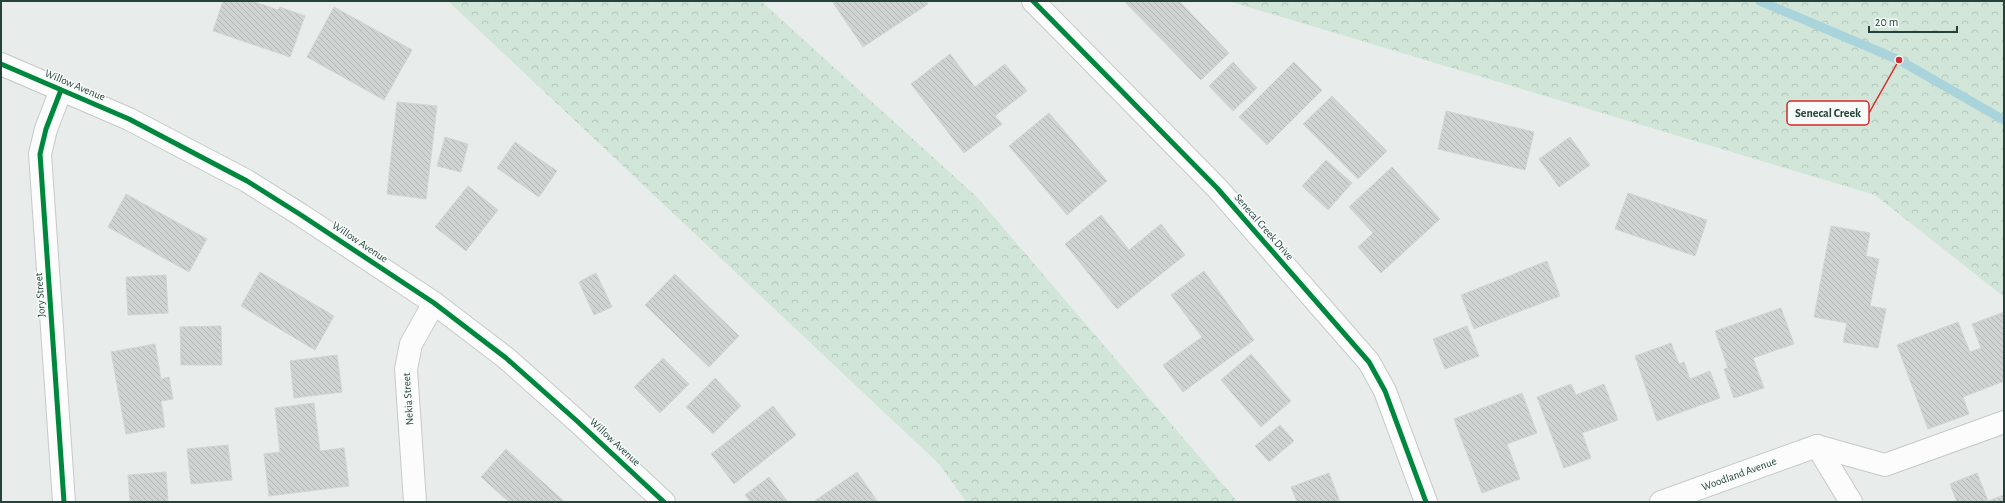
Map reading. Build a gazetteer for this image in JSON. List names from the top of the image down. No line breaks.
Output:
{"streets":{"street":["Willow Avenue","Senecal Creek Drive","Jory Street","Nekia Street","Woodland Avenue"]},"crossings":[["Willow Avenue","Jory Street"],["Willow Avenue","Nekia Street"]],"places":["Senecal Creek"],"scale_bar":"20 m"}
